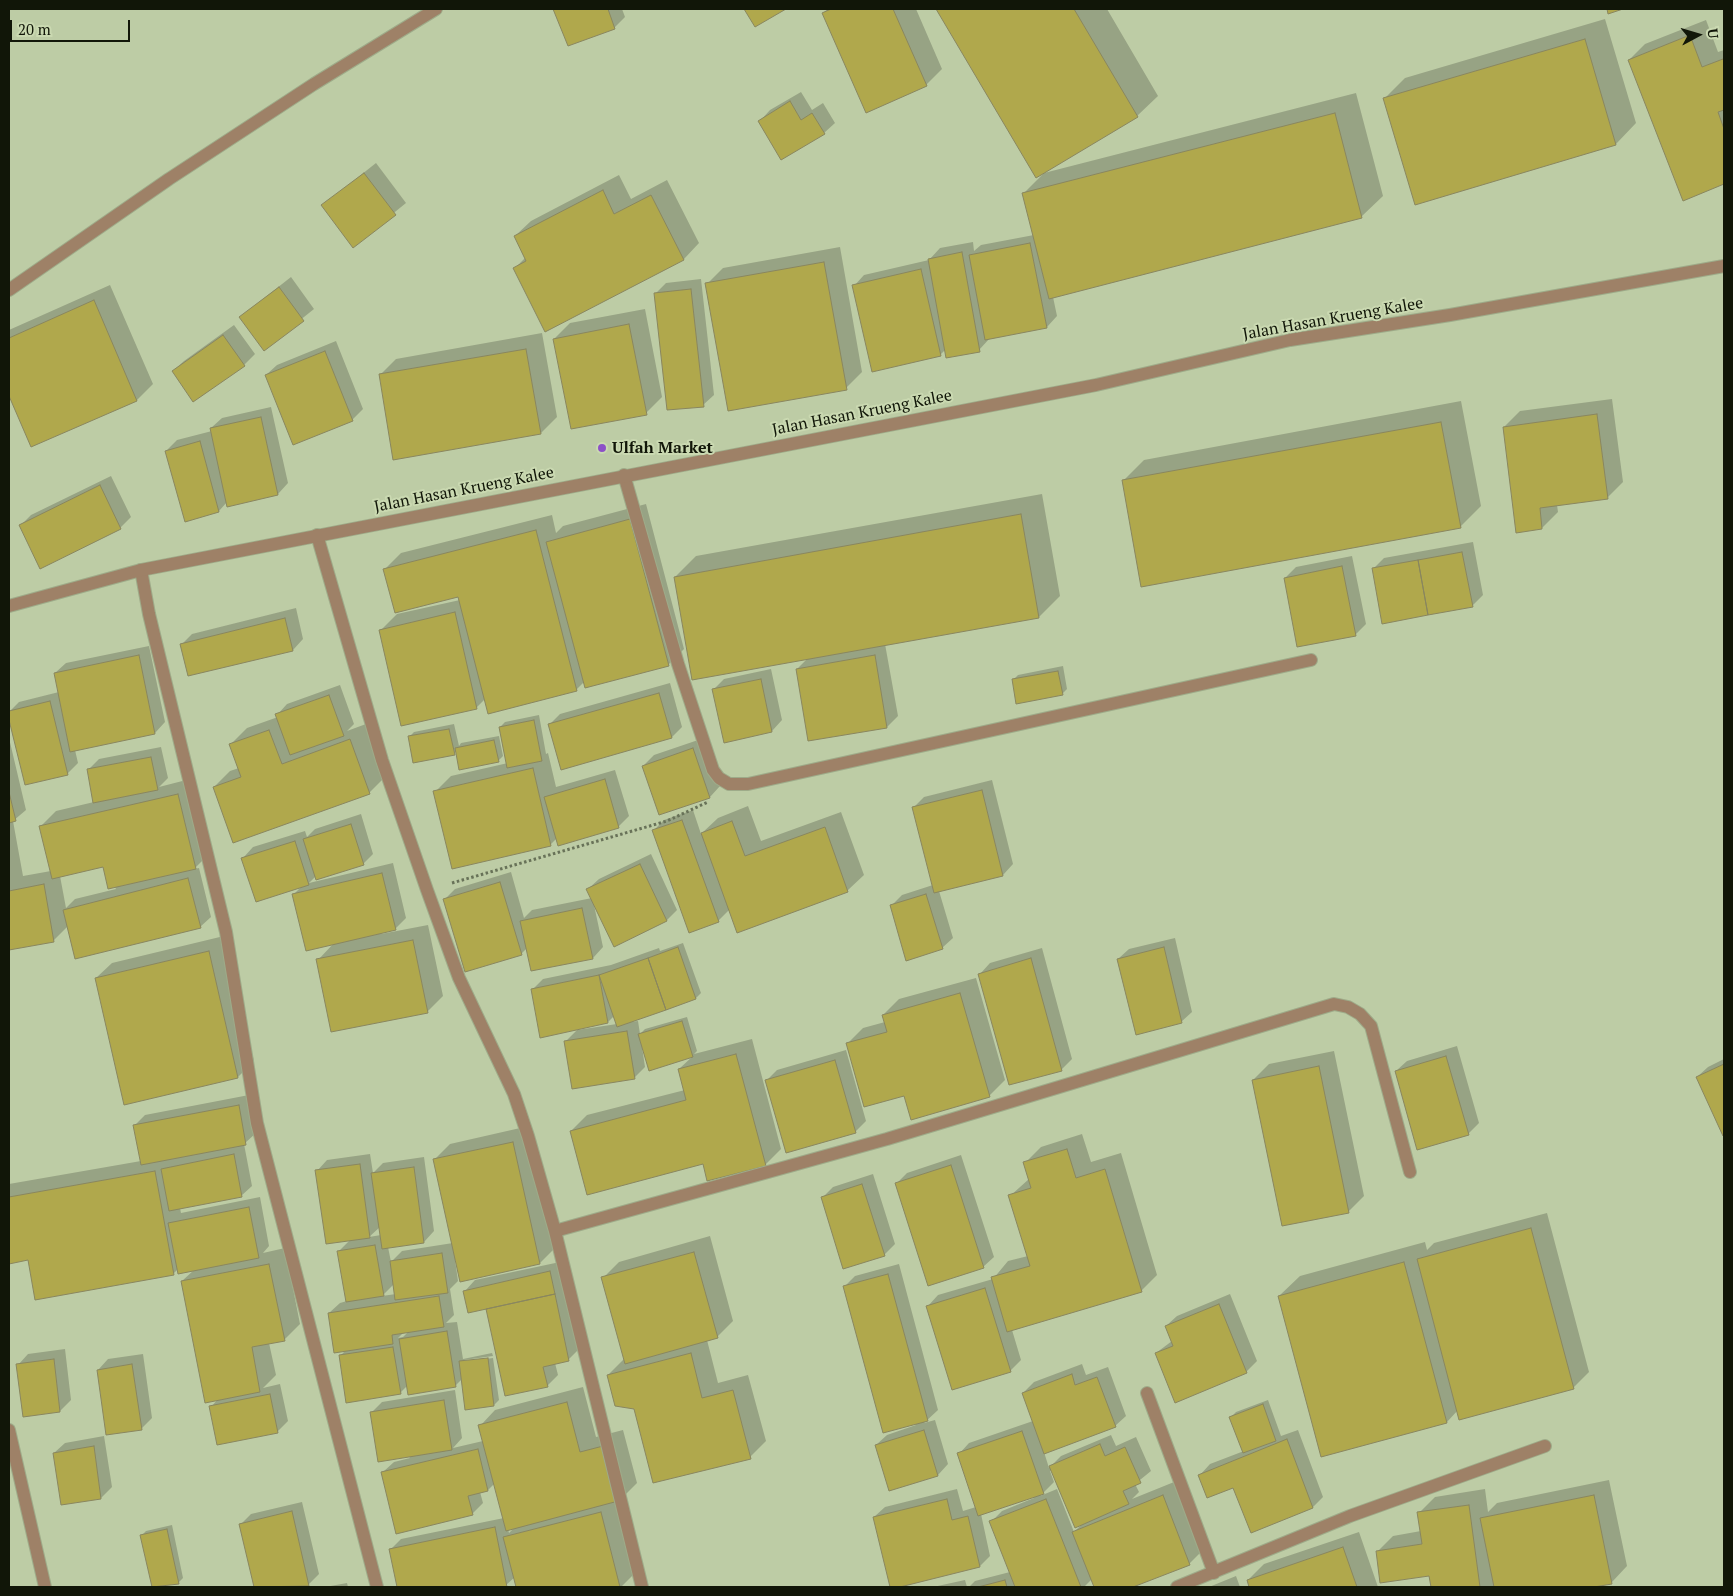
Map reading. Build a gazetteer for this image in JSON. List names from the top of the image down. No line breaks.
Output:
{"streets":{"street":["Jalan Hasan Krueng Kalee"]},"places":["Ulfah Market"],"scale_bar":"20 m","north":"right"}
